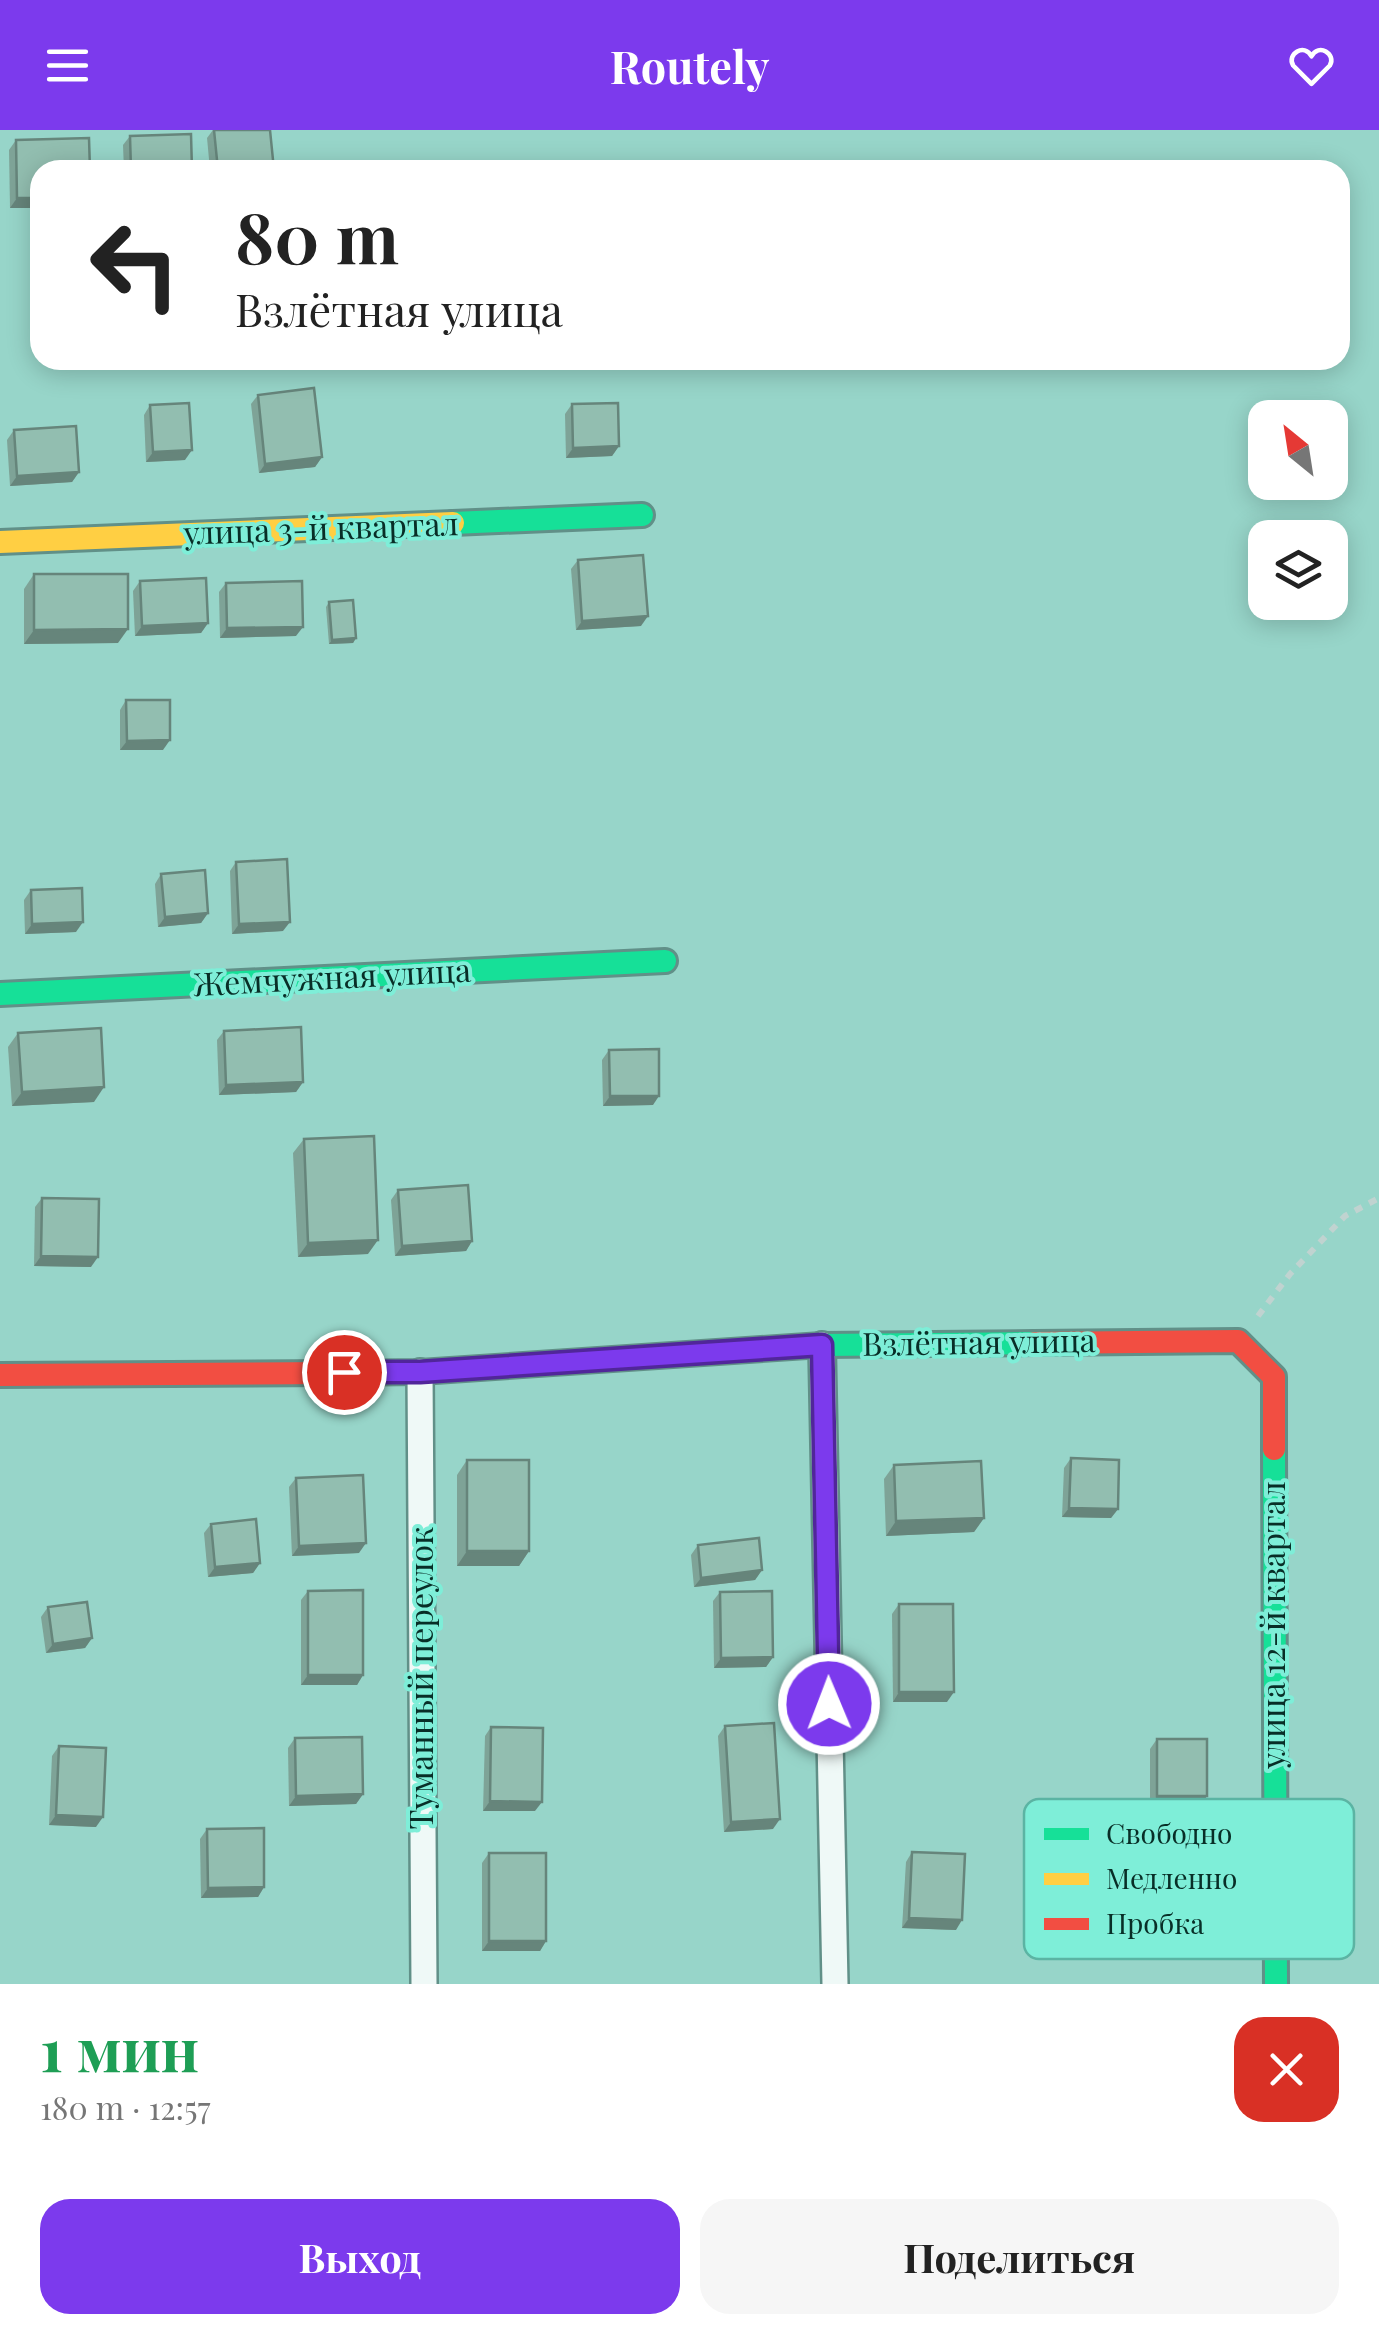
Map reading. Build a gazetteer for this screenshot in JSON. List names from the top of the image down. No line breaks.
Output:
{"streets":{"street":["улица 3-й квартал","Жемчужная улица","Взлётная улица","улица 12-й квартал","Туманный переулок"]},"crossings":[["Взлётная улица","улица 12-й квартал"],["Взлётная улица","Туманный переулок"]],"legend":["Свободно","Медленно","Пробка"],"north":"top left","page":{"header":"Routely","turn":["80 m","Взлётная улица"],"heading":["1 мин","180 m · 12:57"],"buttons":["Выход","Поделиться"]}}
